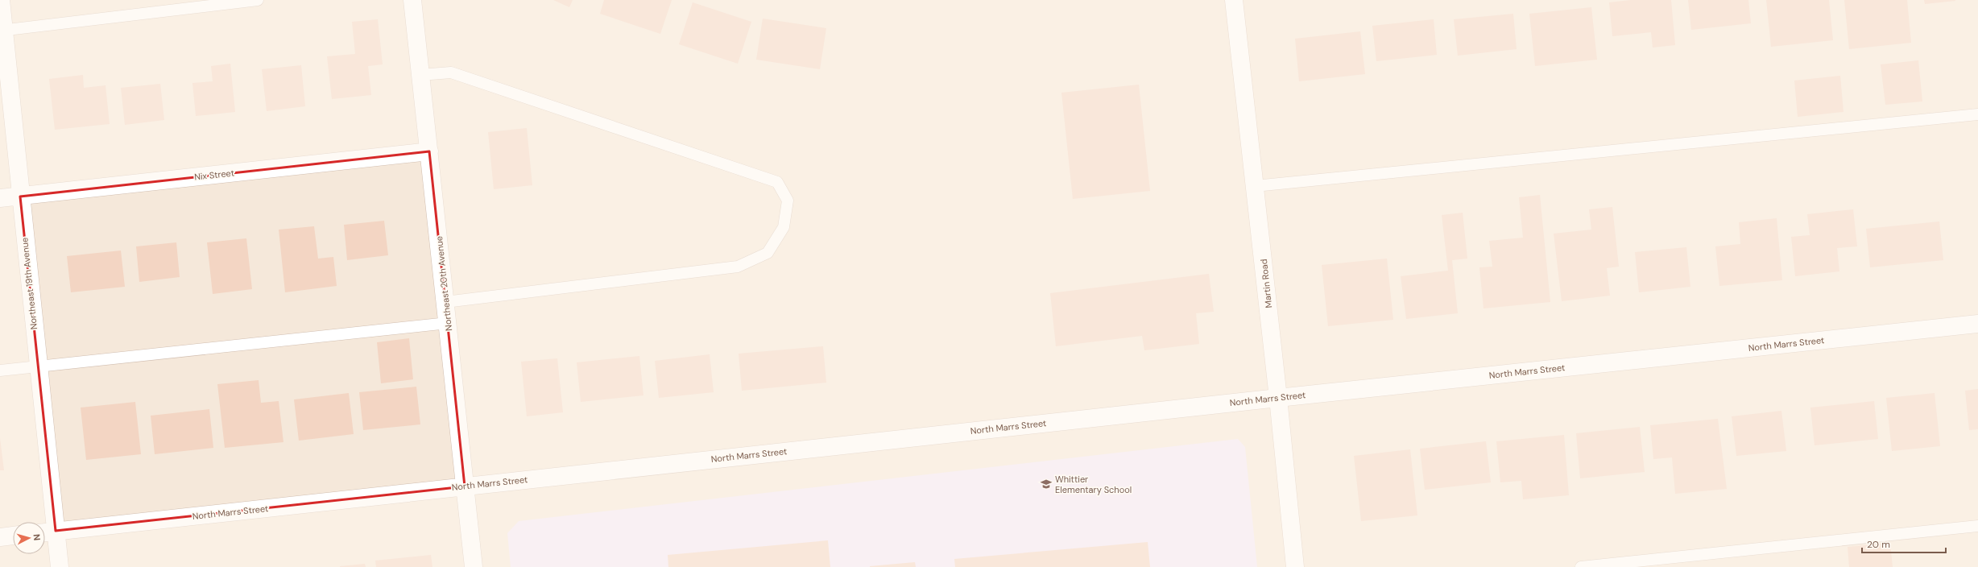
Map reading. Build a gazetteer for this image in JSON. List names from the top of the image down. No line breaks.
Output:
{"streets":{"street":["Nix Street","Northeast 19th Avenue","Northeast 20th Avenue","Martin Road","North Marrs Street"]},"crossings":[["Nix Street","Northeast 19th Avenue"],["Nix Street","Northeast 20th Avenue"],["Northeast 19th Avenue","North Marrs Street"],["Northeast 20th Avenue","North Marrs Street"],["Martin Road","North Marrs Street"]],"places":{"school or university":["Whittier Elementary School"]},"scale_bar":"20 m","north":"right"}
